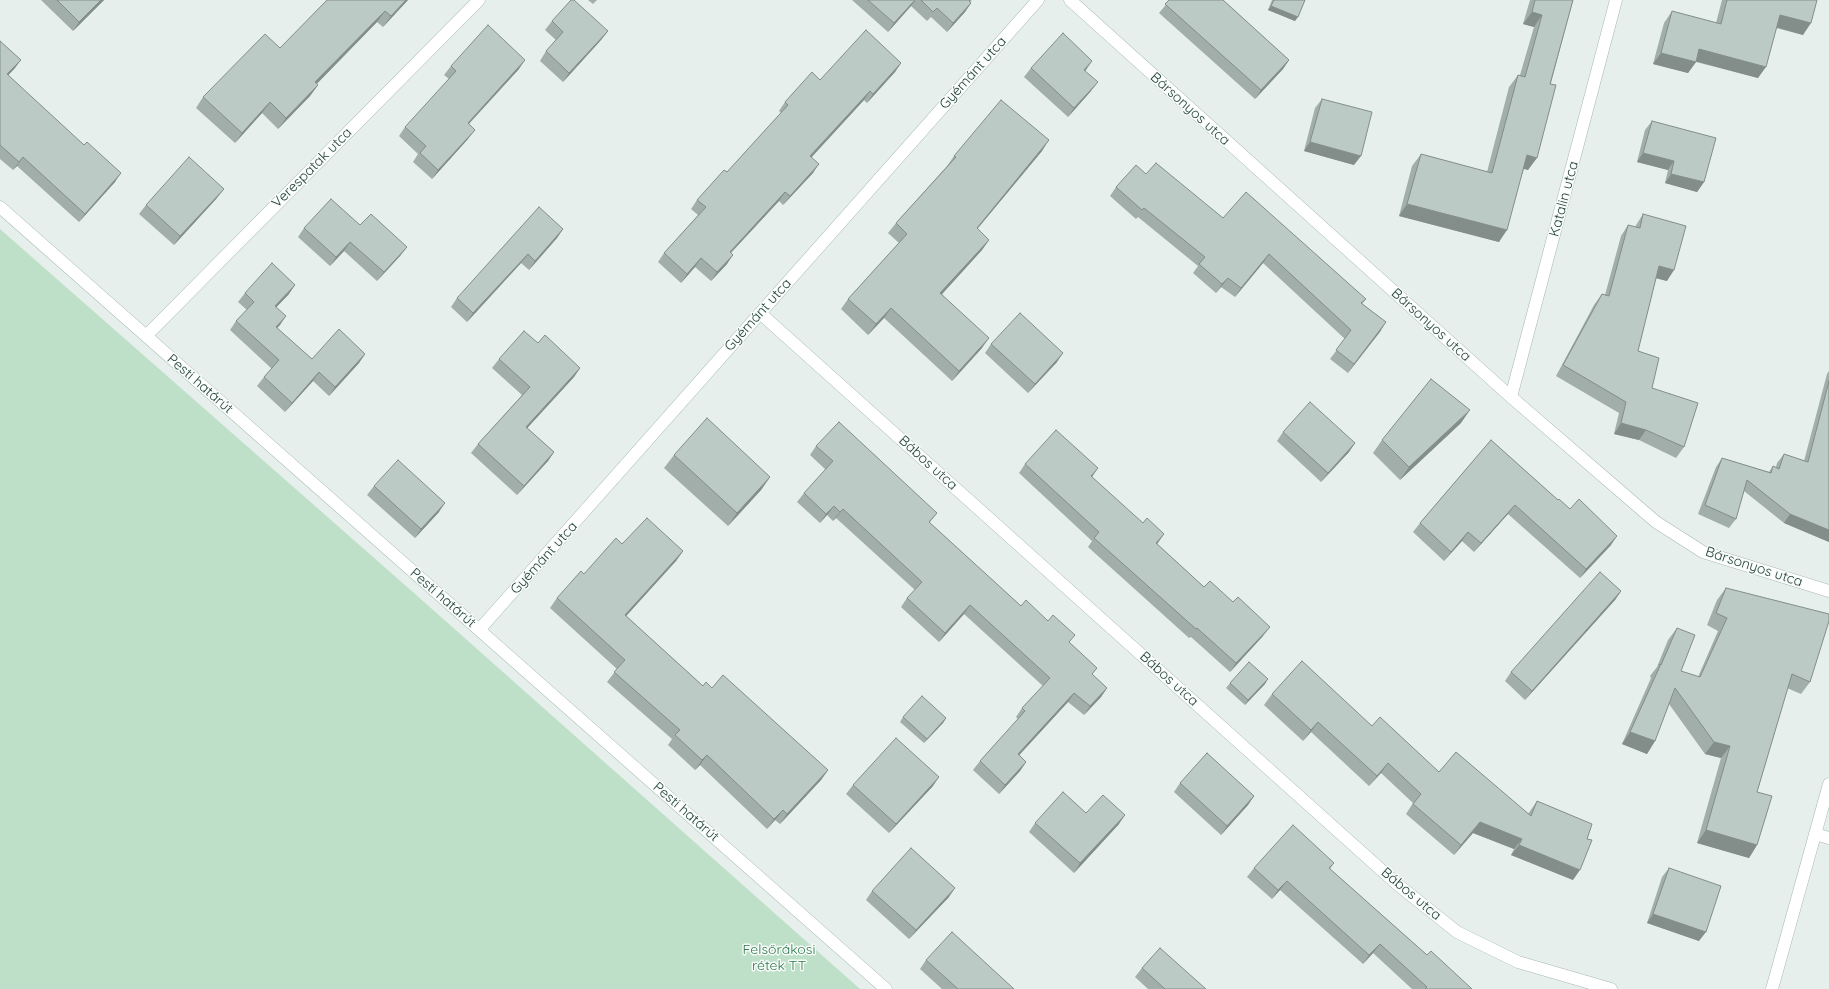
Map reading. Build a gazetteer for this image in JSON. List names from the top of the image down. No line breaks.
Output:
{"streets":{"street":["Gyémánt utca","Bársonyos utca","Verespatak utca","Katalin utca","Pesti határút","Bábos utca"]},"crossings":[["Gyémánt utca","Pesti határút"],["Gyémánt utca","Bábos utca"],["Bársonyos utca","Katalin utca"],["Verespatak utca","Pesti határút"]],"parks":["Felsőrákosi rétek TT"]}
